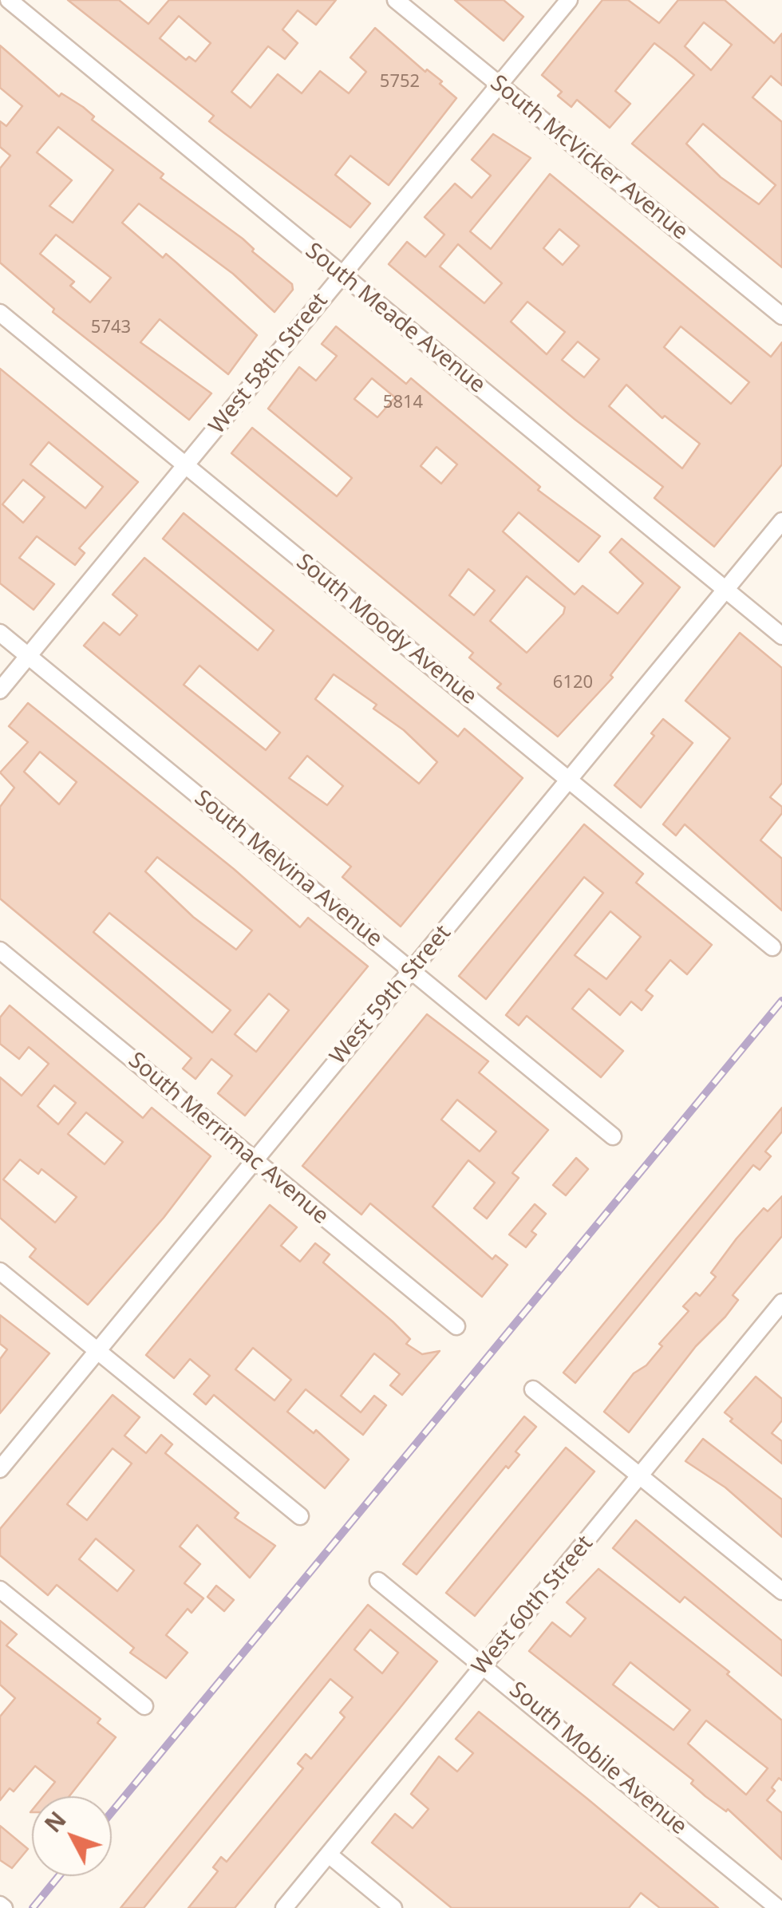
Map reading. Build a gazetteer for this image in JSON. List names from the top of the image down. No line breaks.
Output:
{"streets":{"street":["South McVicker Avenue","South Meade Avenue","West 58th Street","South Moody Avenue","South Melvina Avenue","West 59th Street","South Merrimac Avenue","West 60th Street","South Mobile Avenue"]},"crossings":[["South McVicker Avenue","West 58th Street"],["South Meade Avenue","West 58th Street"],["South Meade Avenue","West 59th Street"],["West 58th Street","South Moody Avenue"],["West 58th Street","South Melvina Avenue"],["South Moody Avenue","West 59th Street"],["South Melvina Avenue","West 59th Street"],["West 59th Street","South Merrimac Avenue"],["West 60th Street","South Mobile Avenue"]],"house_numbers":["5752","5743","5814","6120"],"north":"top left"}
